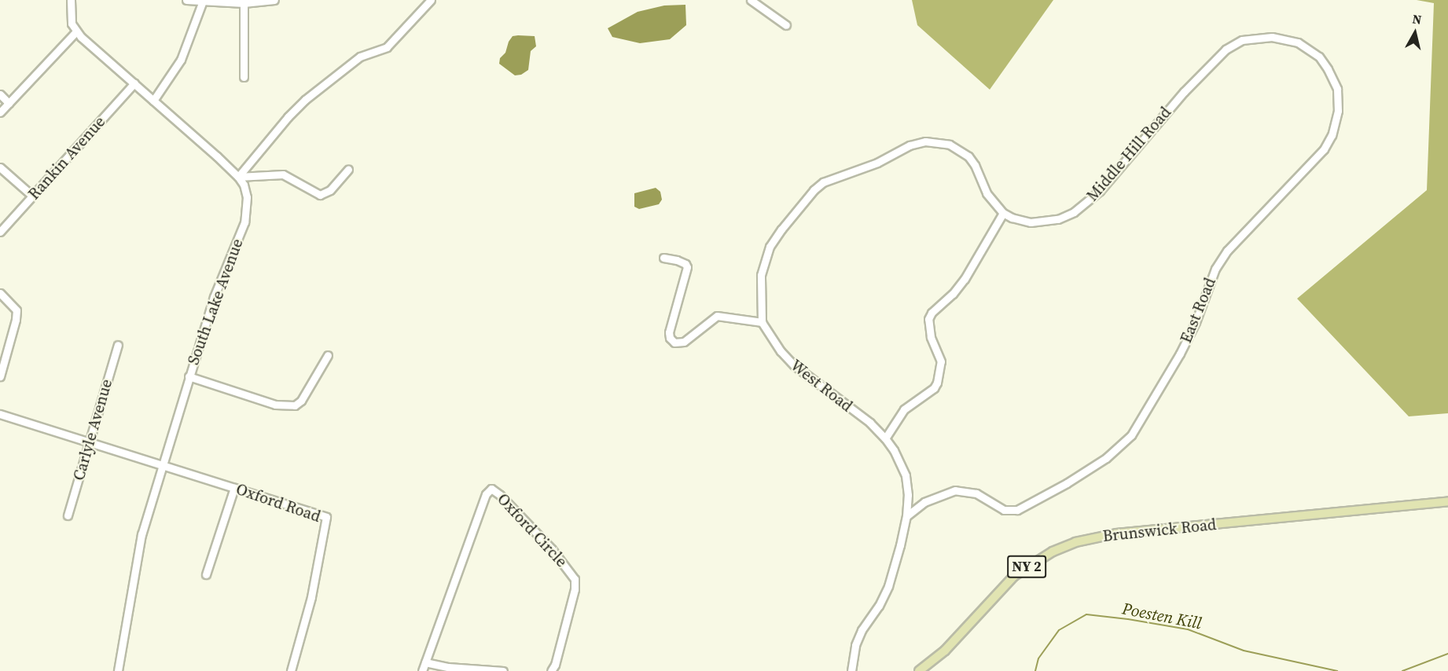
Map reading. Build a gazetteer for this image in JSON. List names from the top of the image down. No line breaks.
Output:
{"streets":{"main road":["Brunswick Road","NY 2"],"street":["Middle Hill Road","Rankin Avenue","South Lake Avenue","East Road","West Road","Carlyle Avenue","Oxford Road","Oxford Circle"]},"crossings":[["Middle Hill Road","East Road"],["Middle Hill Road","West Road"],["Rankin Avenue","South Lake Avenue"],["South Lake Avenue","Oxford Road"],["East Road","West Road"],["Carlyle Avenue","Oxford Road"]],"water":["Poesten Kill"],"north":"top"}
